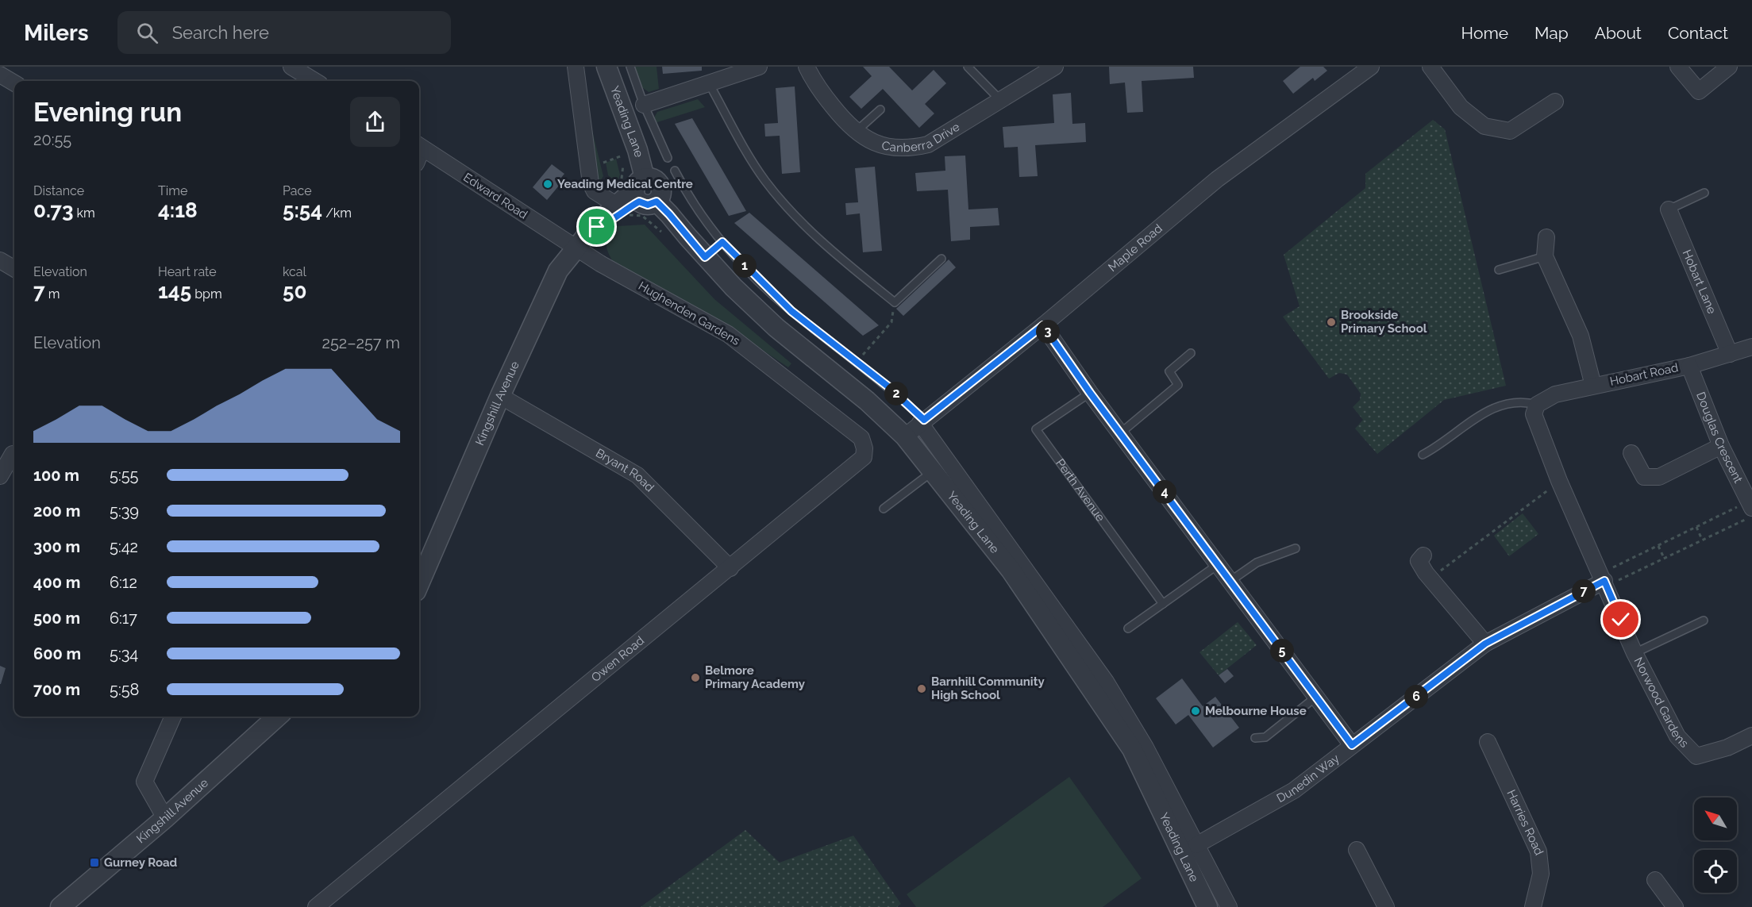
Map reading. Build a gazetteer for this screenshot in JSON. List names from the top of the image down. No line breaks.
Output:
{"streets":{"street":["Yeading Lane","Canberra Drive","Edward Road","Maple Road","Hobart Lane","Hughenden Gardens","Hobart Road","Kingshill Avenue","Douglas Crescent","Bryant Road","Owen Road","Norwood Gardens","Dunedin Way","Harries Road"],"lane":["Perth Avenue"]},"crossings":[["Yeading Lane","Maple Road"],["Yeading Lane","Kingshill Avenue"],["Edward Road","Hughenden Gardens"],["Edward Road","Kingshill Avenue"],["Hobart Lane","Hobart Road"],["Hughenden Gardens","Kingshill Avenue"],["Hughenden Gardens","Owen Road"],["Hobart Road","Douglas Crescent"],["Hobart Road","Norwood Gardens"],["Kingshill Avenue","Bryant Road"],["Bryant Road","Owen Road"],["Norwood Gardens","Dunedin Way"]],"places":{"other":["Yeading Medical Centre","Brookside Primary School","Belmore Primary Academy","Barnhill Community High School","Melbourne House"],"transit":["Gurney Road"]},"north":"top left","page":{"header":"Milers","search":"Search here","nav":["Home","Map","About","Contact"],"heading":["Evening run","20:55"],"stats":[["Distance","0.73 km"],["Time","4:18"],["Pace","5:54 /km"],["Elevation","7 m"],["Heart rate","145 bpm"],["kcal","50"]],"pins":["1","3","2","4","7","5","6"],"chart":["Elevation","252–257 m"],"list":[{"name":"100 m","note":"5:55"},{"name":"200 m","note":"5:39"},{"name":"300 m","note":"5:42"},{"name":"400 m","note":"6:12"},{"name":"500 m","note":"6:17"},{"name":"600 m","note":"5:34"},{"name":"700 m","note":"5:58"}]}}
